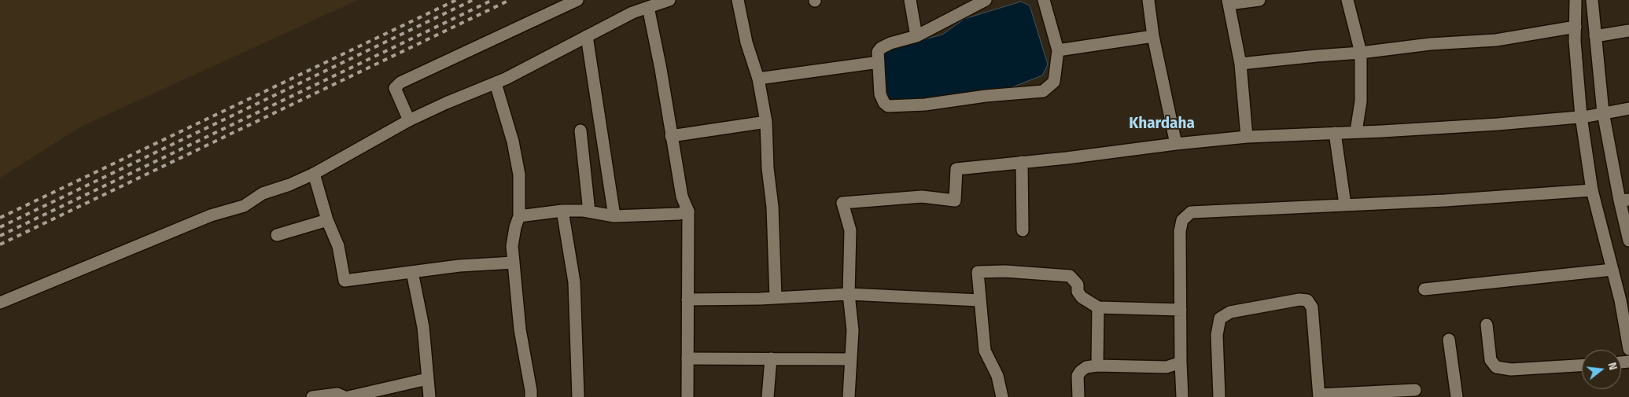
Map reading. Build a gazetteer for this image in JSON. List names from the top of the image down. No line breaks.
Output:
{"districts":["Khardaha"],"north":"right"}
